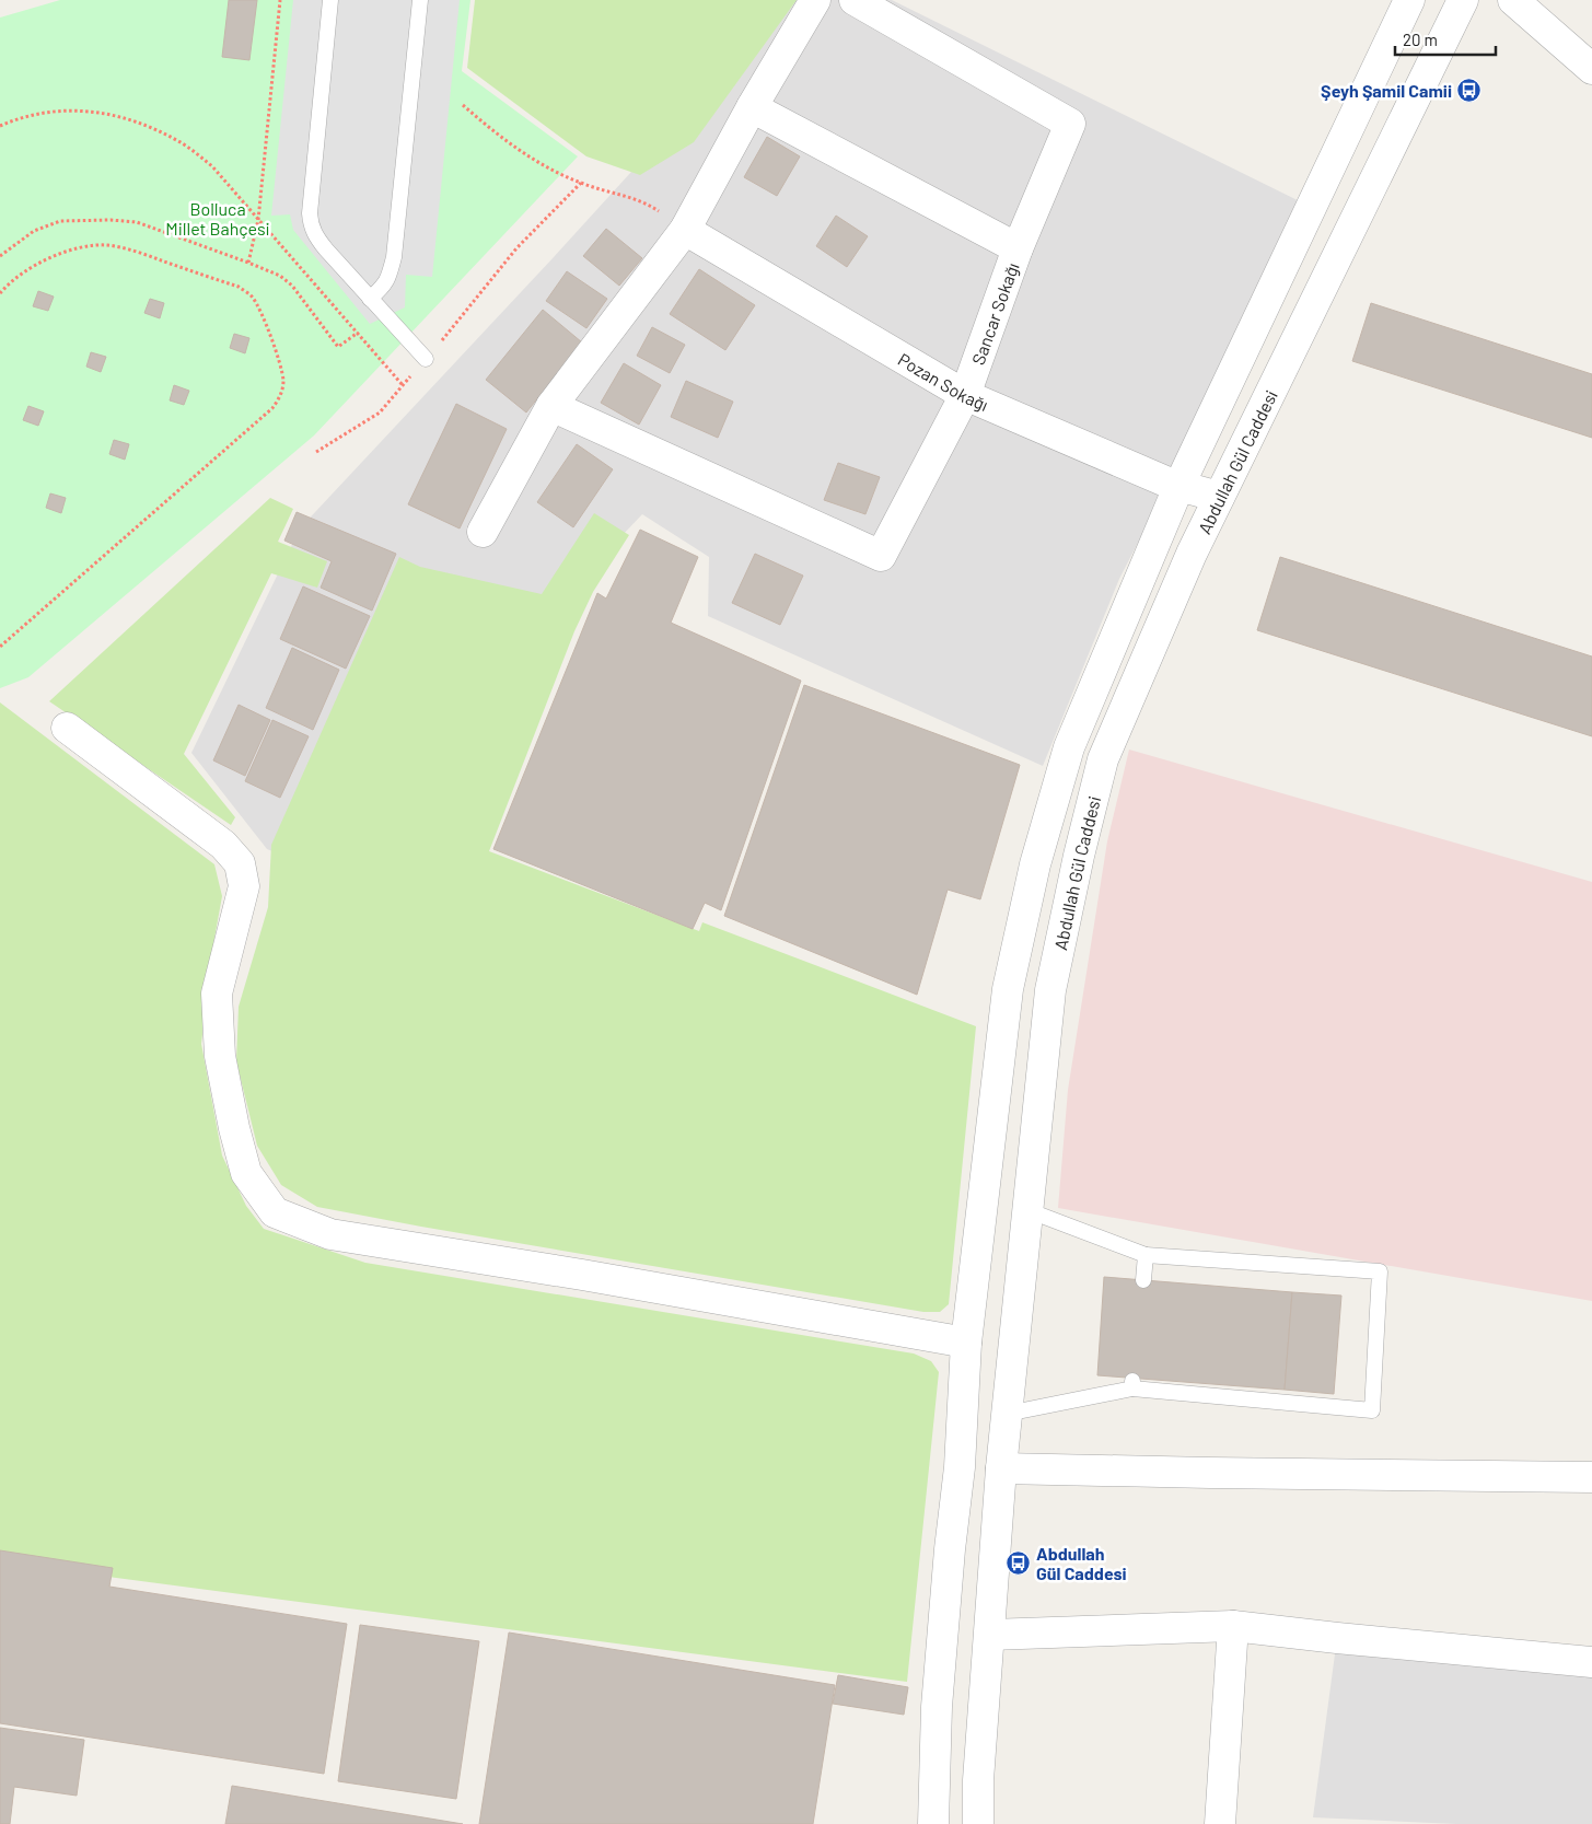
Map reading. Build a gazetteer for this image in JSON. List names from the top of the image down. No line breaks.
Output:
{"streets":{"street":["Sancar Sokağı","Pozan Sokağı","Abdullah Gül Caddesi"]},"crossings":[["Sancar Sokağı","Pozan Sokağı"],["Pozan Sokağı","Abdullah Gül Caddesi"]],"parks":["Bolluca Millet Bahçesi"],"places":{"bus stop":["Şeyh Şamil Camii","Abdullah Gül Caddesi"]},"scale_bar":"20 m"}
